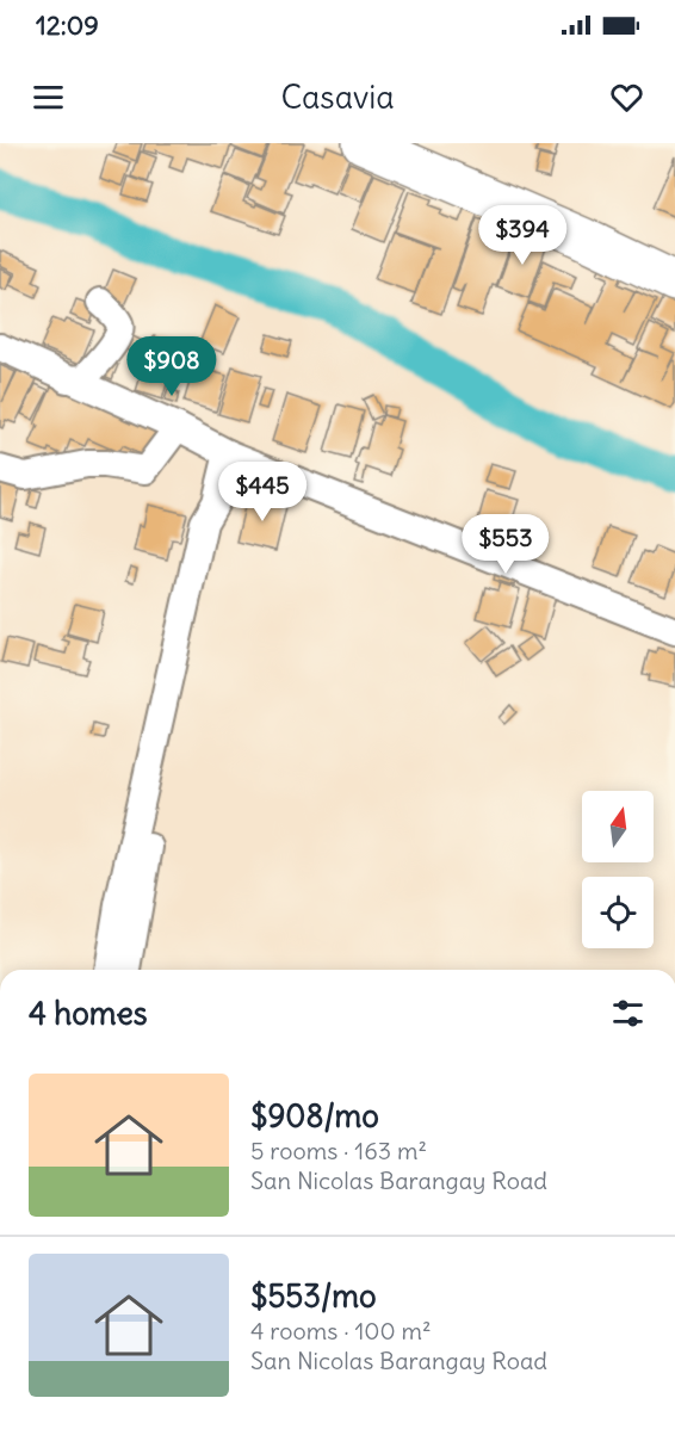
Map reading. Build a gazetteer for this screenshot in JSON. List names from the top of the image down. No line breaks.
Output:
{"north":"top","page":{"status":"12:09","header":"Casavia","price":["$394","$908","$445","$553"],"heading":"4 homes","list":[{"name":"$908/mo","note":"5 rooms · 163 m² · San Nicolas Barangay Road"},{"name":"$553/mo","note":"4 rooms · 100 m² · San Nicolas Barangay Road"}]}}
